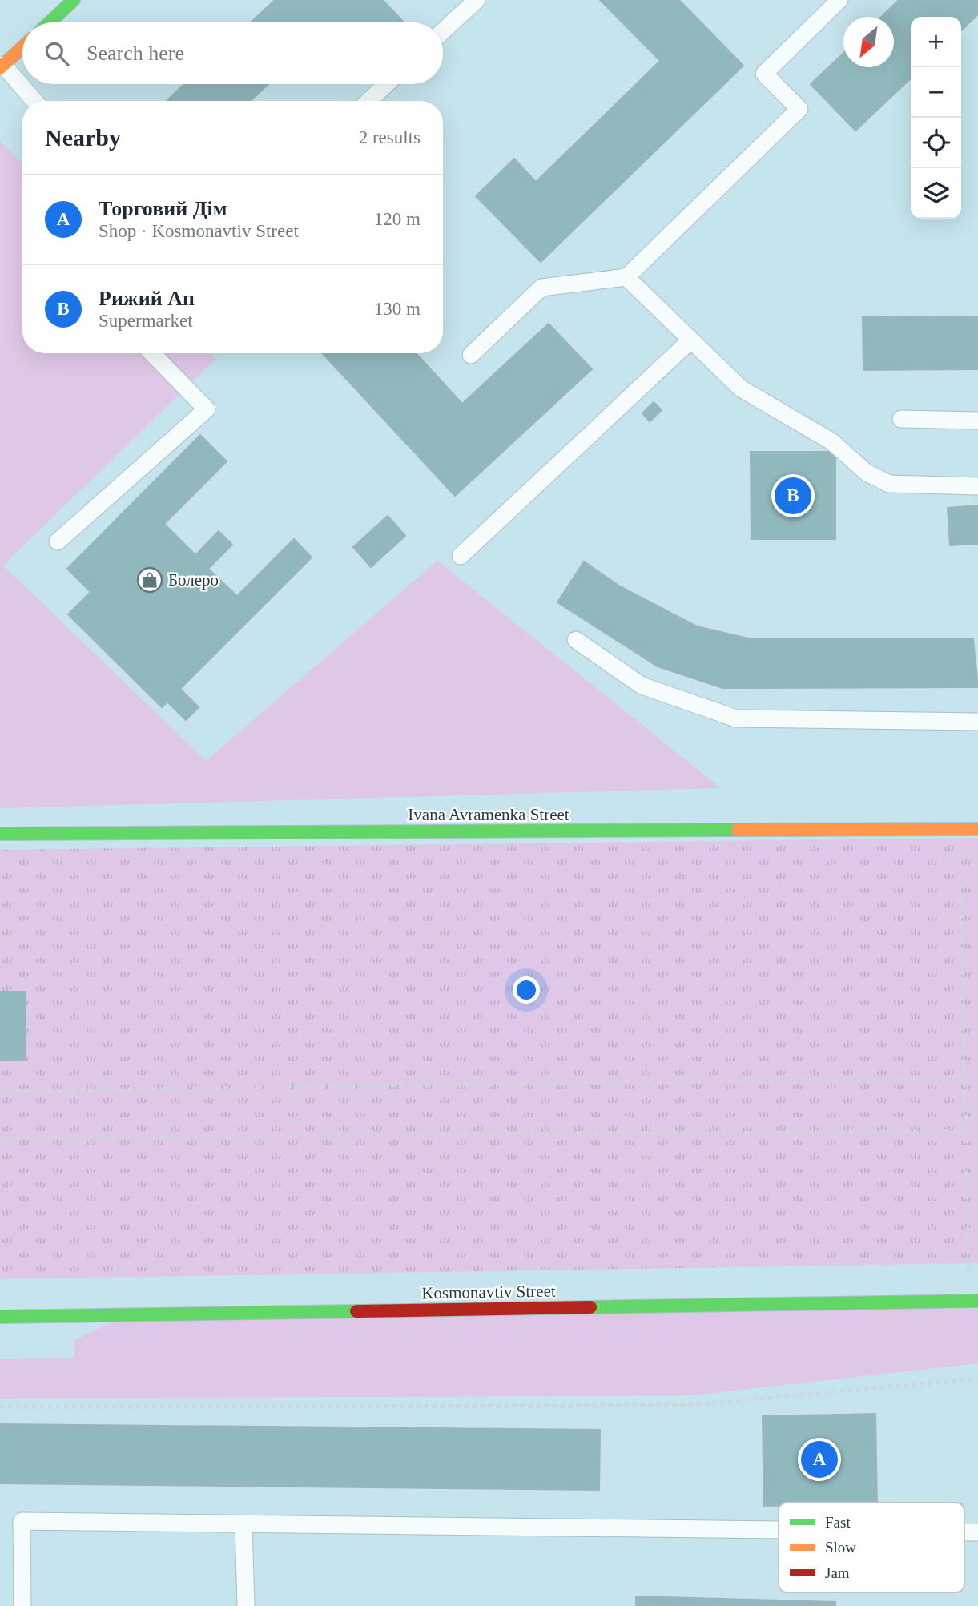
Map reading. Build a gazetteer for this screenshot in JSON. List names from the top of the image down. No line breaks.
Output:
{"streets":{"street":["Ivana Avramenka Street","Kosmonavtiv Street"]},"places":{"shop":["Болеро"]},"legend":["Fast","Slow","Jam"],"north":"bottom left","page":{"map_buttons":["+","−"],"search":"Search here","heading":["Nearby","2 results"],"list":[{"mark":"A","name":"Торговий Дім","note":"Shop · Kosmonavtiv Street","value":"120 m"},{"mark":"B","name":"Рижий Ап","note":"Supermarket","value":"130 m"}],"pins":["B","A"]}}
